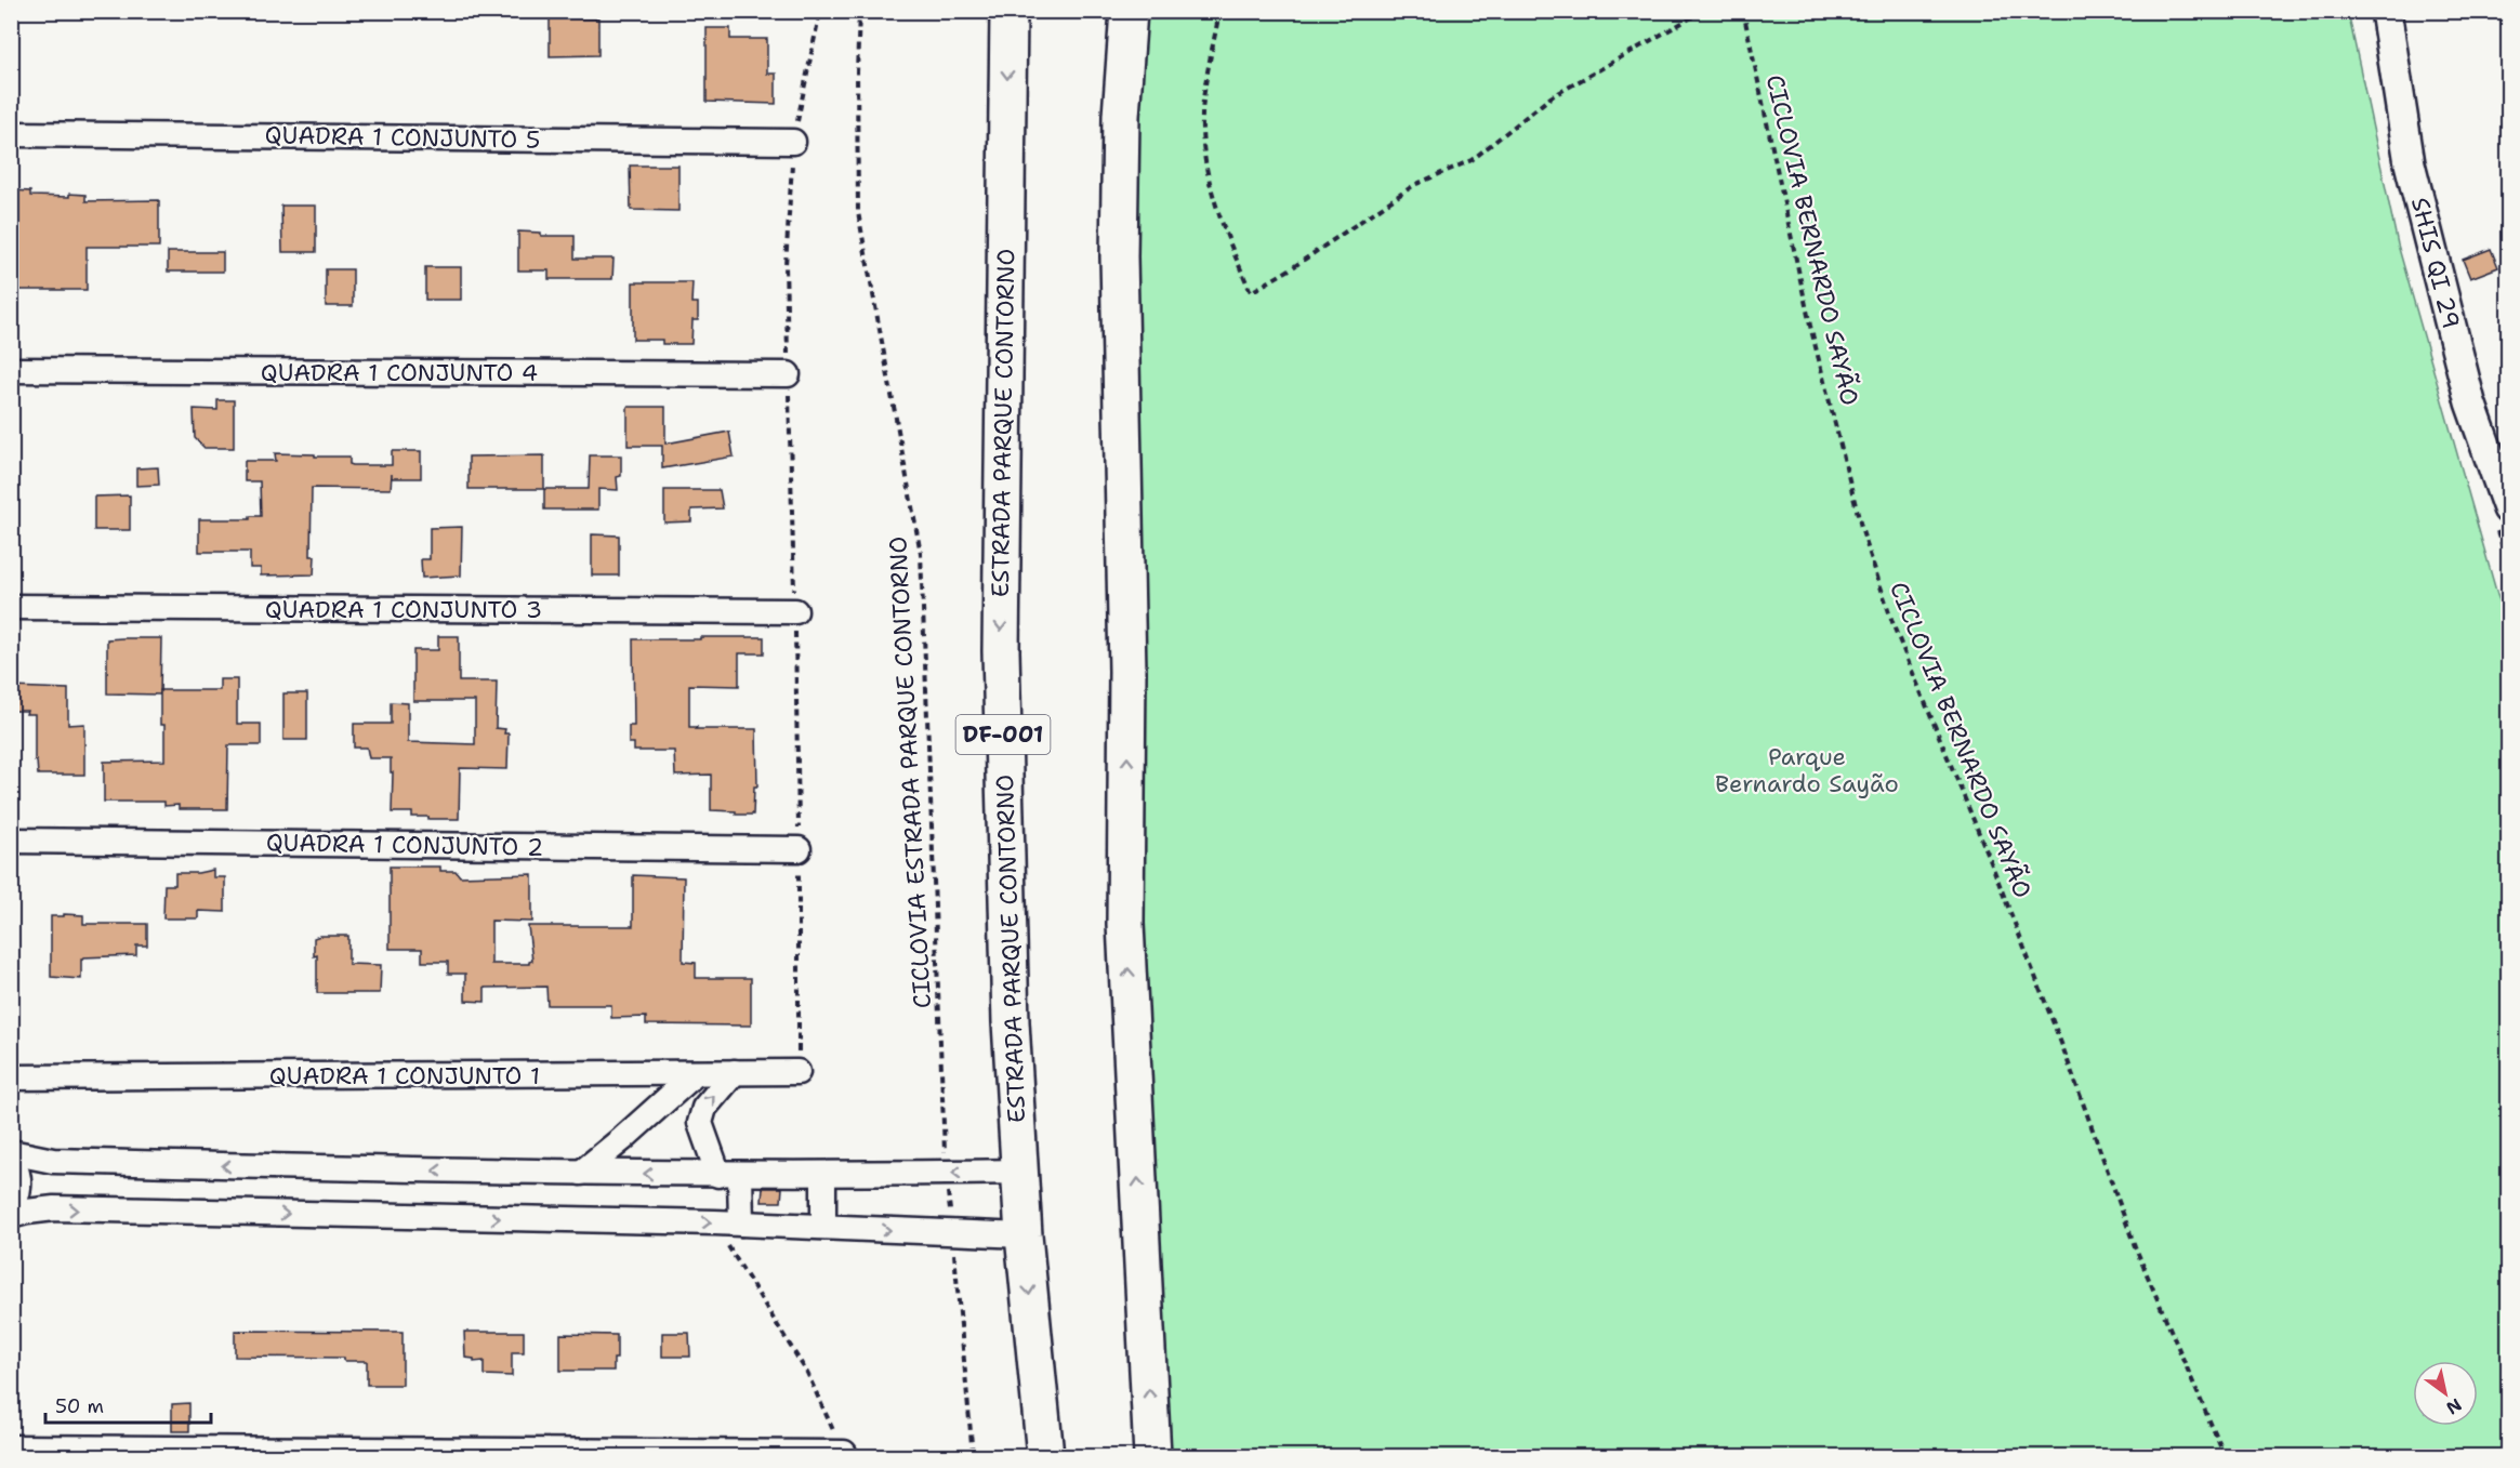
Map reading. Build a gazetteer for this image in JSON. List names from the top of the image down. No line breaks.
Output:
{"streets":{"main road":["ESTRADA PARQUE CONTORNO","DF-001"],"street":["QUADRA 1 CONJUNTO 5","SHIS QI 29","QUADRA 1 CONJUNTO 4","QUADRA 1 CONJUNTO 3","QUADRA 1 CONJUNTO 2","QUADRA 1 CONJUNTO 1"],"path":["CICLOVIA BERNARDO SAYÃO","CICLOVIA ESTRADA PARQUE CONTORNO"]},"parks":["Parque Bernardo Sayão"],"scale_bar":"50 m","north":"bottom right"}
